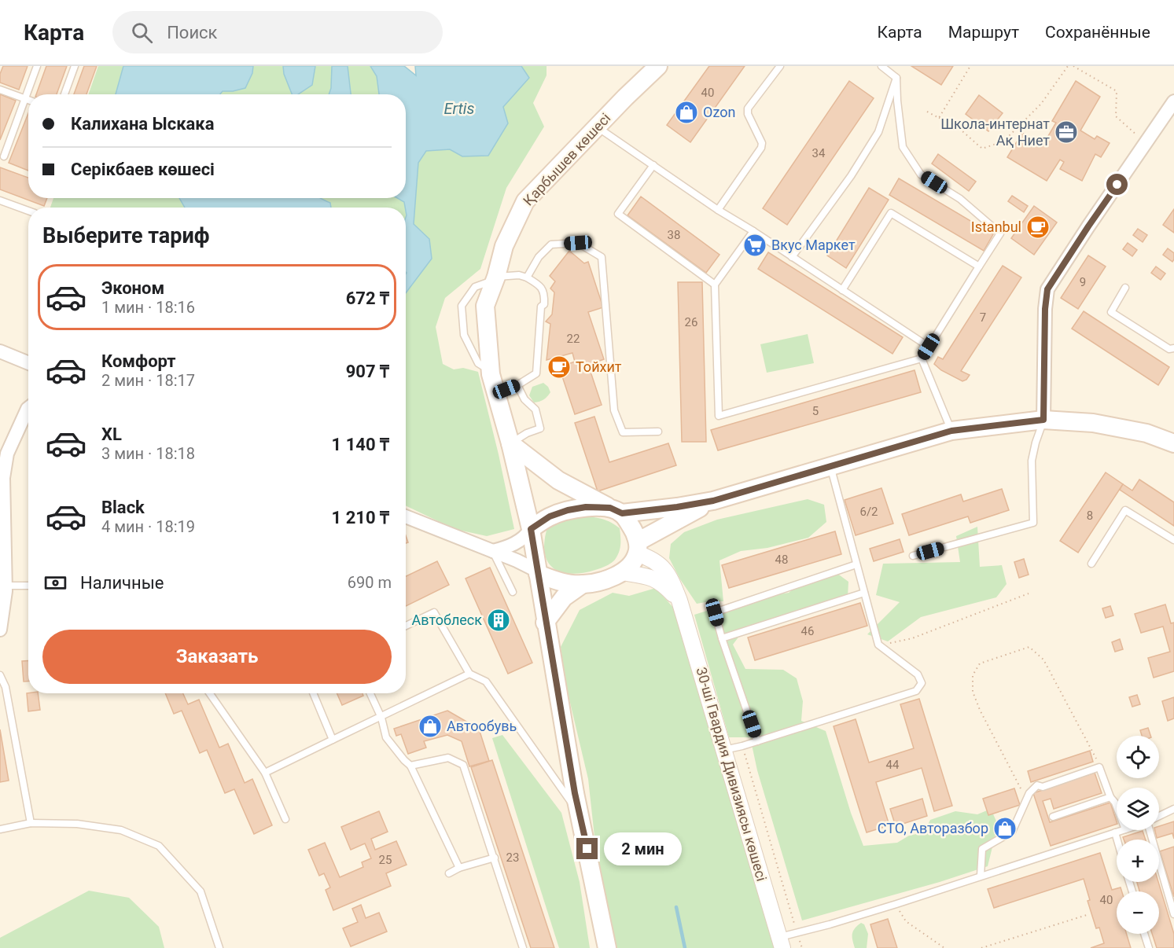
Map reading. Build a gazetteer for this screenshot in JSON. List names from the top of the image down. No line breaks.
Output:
{"streets":{"main road":["Қарбышев көшесі"],"street":["30-ші Гвардия Дивизиясы көшесі"]},"crossings":[["Қарбышев көшесі","30-ші Гвардия Дивизиясы көшесі"]],"water":["Ertis"],"places":{"shop":["Ozon","Автообувь","СТО, Авторазбор"],"office":["Школа-интернат Ақ Ниет"],"cafe":["Istanbul","Тойхит"],"supermarket":["Вкус Маркет"],"building":["Автоблеск"]},"house_numbers":["40","34","38","9","7","26","22","5","6/2","8","48","46","44","23","25","40"],"page":{"header":"Карта","search":"Поиск","nav":["Карта","Маршрут","Сохранённые"],"banner":["Калихана Ыскака","Серікбаев көшесі"],"heading":"Выберите тариф","list":[{"name":"Эконом","note":"1 мин · 18:16","value":"672 ₸"},{"name":"Комфорт","note":"2 мин · 18:17","value":"907 ₸"},{"name":"XL","note":"3 мин · 18:18","value":"1 140 ₸"},{"name":"Black","note":"4 мин · 18:19","value":"1 210 ₸"}],"pay":["Наличные","690 m"],"buttons":"Заказать","map_buttons":["+","−"],"bubble":"2 мин"}}
